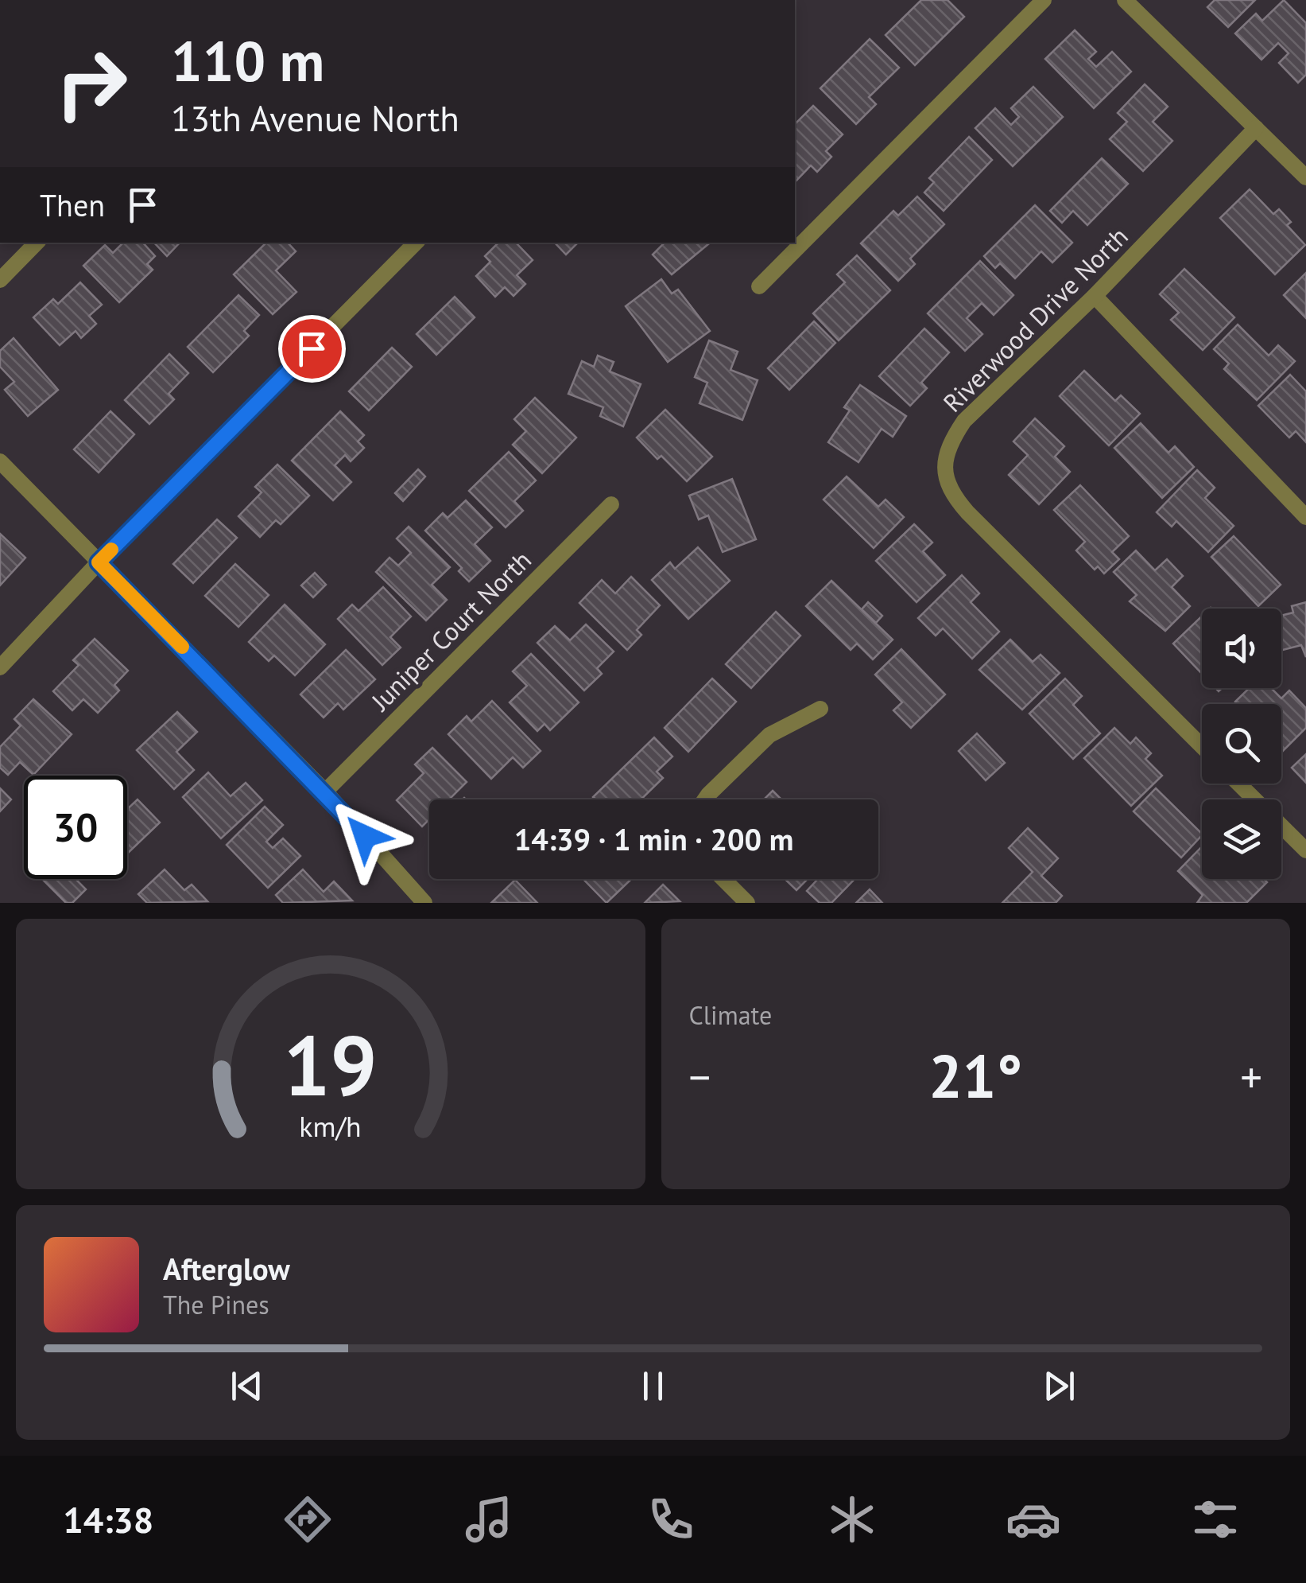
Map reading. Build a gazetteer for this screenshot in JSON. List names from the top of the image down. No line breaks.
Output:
{"streets":{"street":["Riverwood Drive North","Juniper Court North"]},"page":{"turn":["110 m","13th Avenue North"],"then":"Then","limit":"30","trip":"14:39 · 1 min · 200 m","tile":"Climate","heat":["−","21°","+"],"song":["Afterglow","The Pines"],"tabs":"14:38","gauge":["19","km/h"]}}
